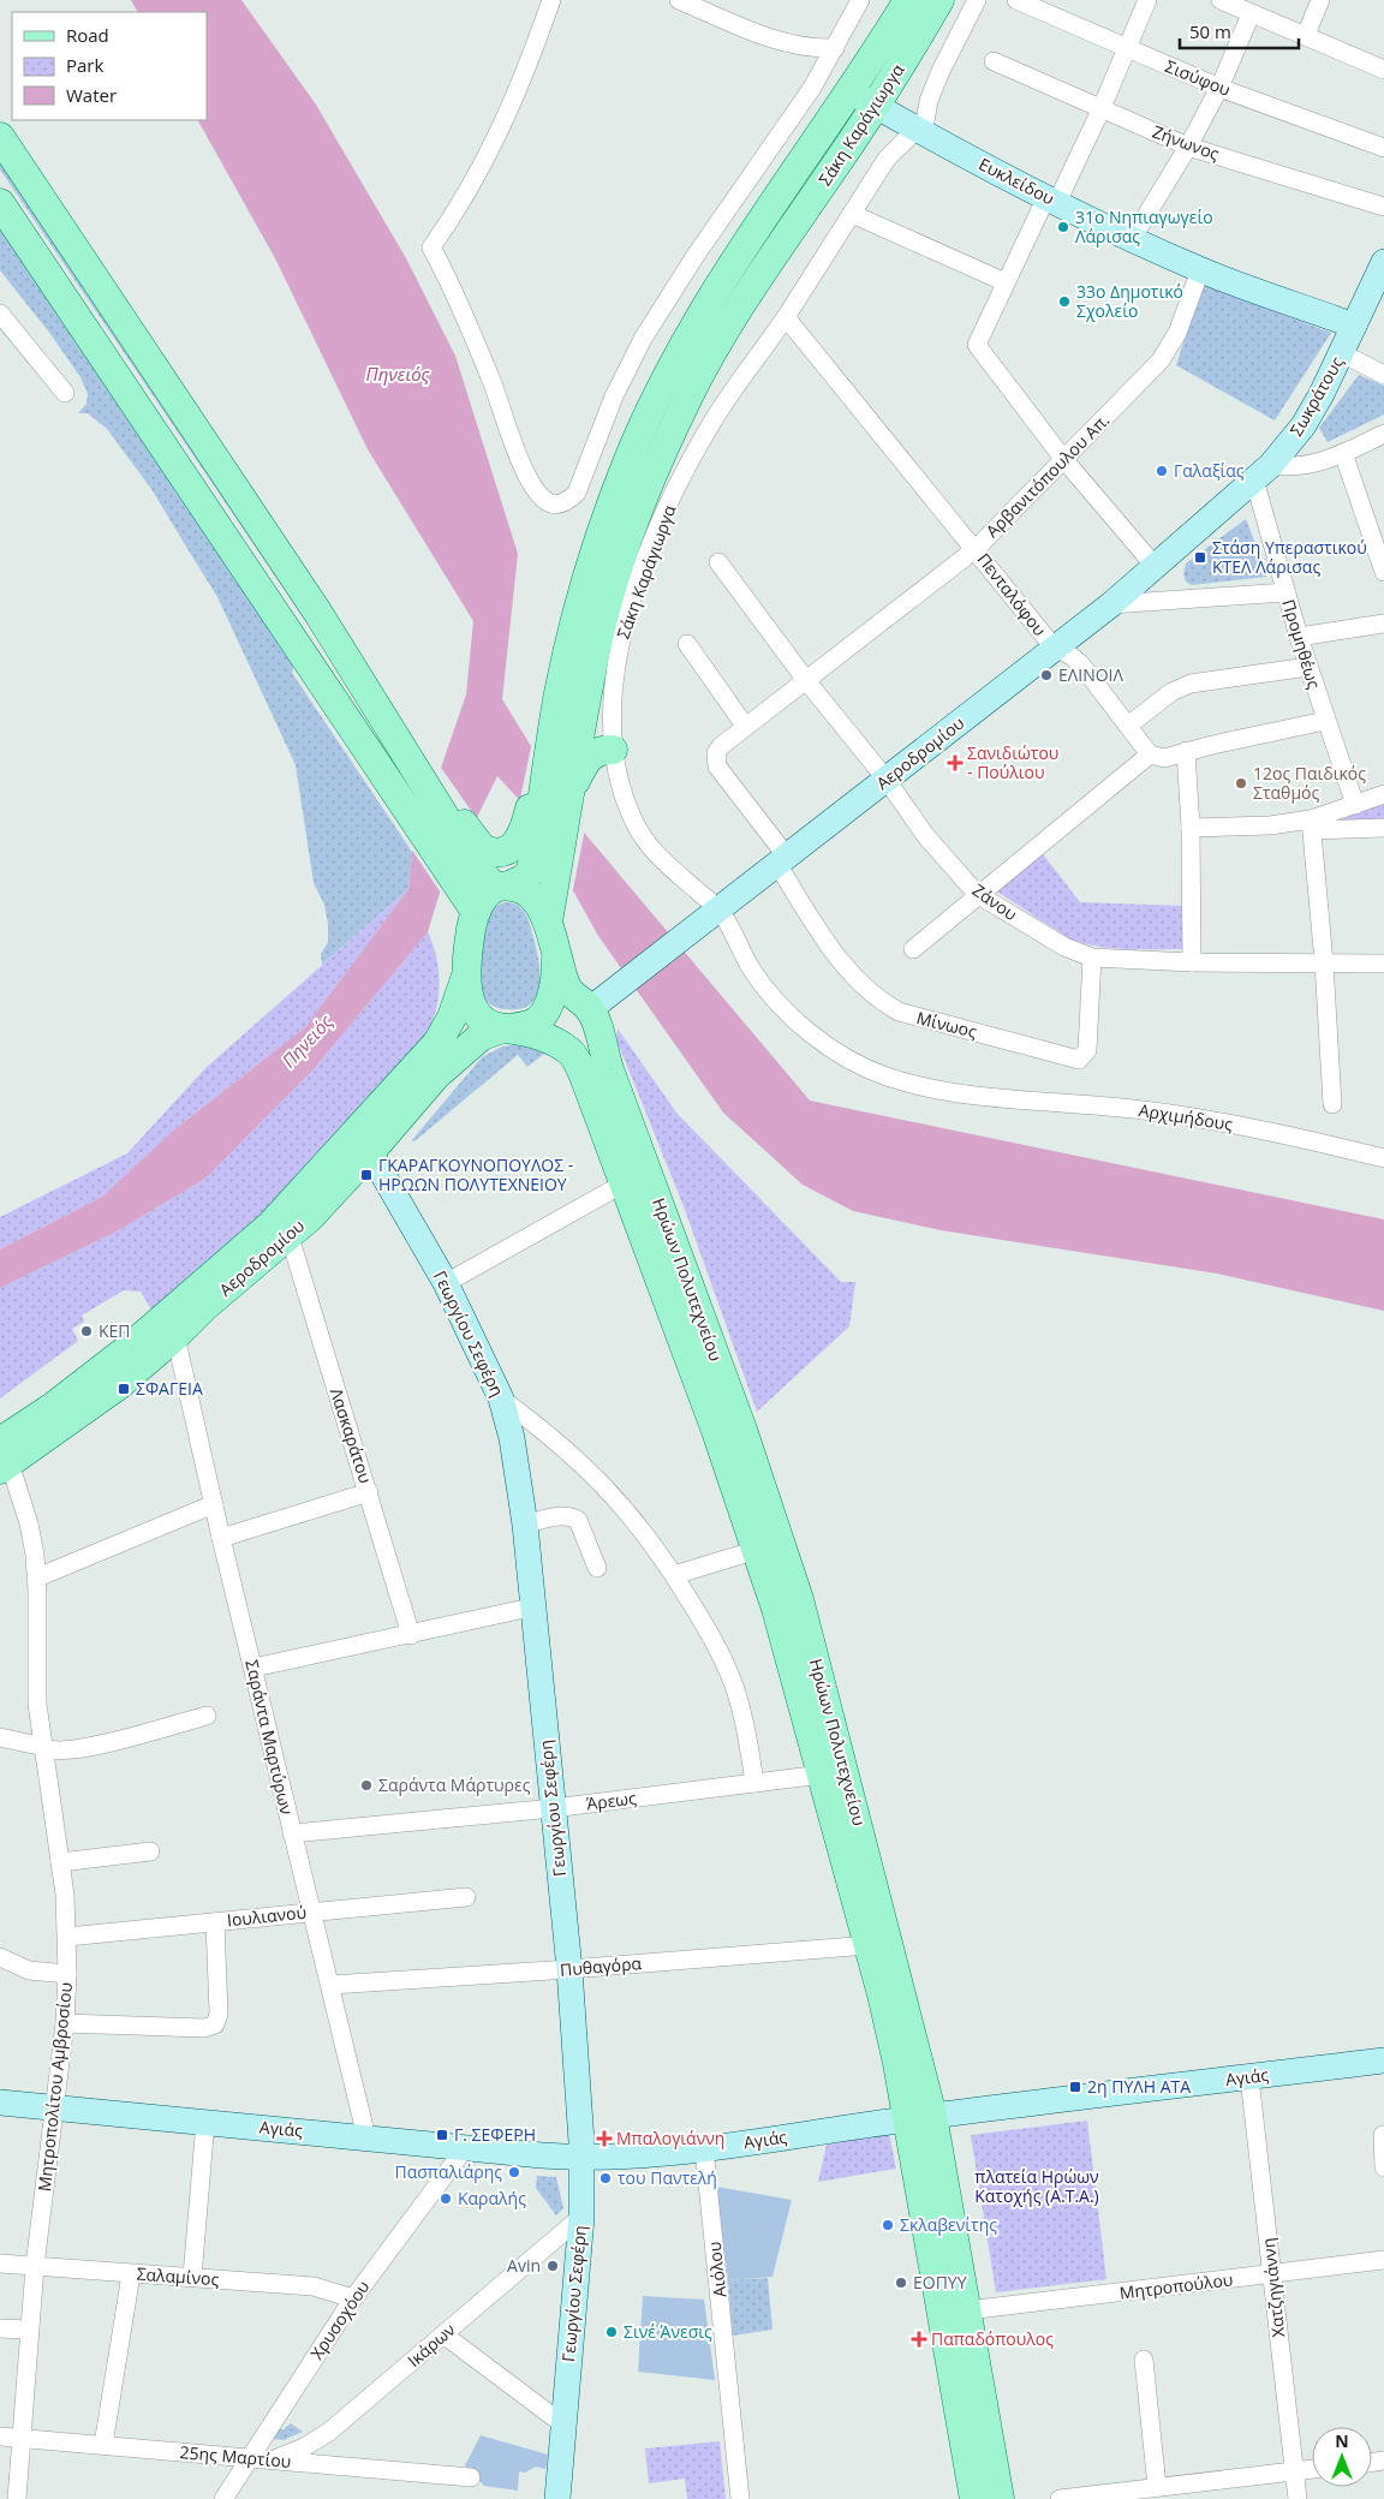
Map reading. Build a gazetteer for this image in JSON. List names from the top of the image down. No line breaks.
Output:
{"streets":{"main road":["Σάκη Καράγιωργα","Ευκλείδου","Σωκράτους","Αεροδρομίου","Ηρώων Πολυτεχνείου","Γεωργίου Σεφέρη","Αγιάς"],"street":["Σισύφου","Ζήνωνος","Αρβανιτόπουλου Απ.","Πενταλόφου","Προμηθέως","Ζάνου","Μίνωος","Αρχιμήδους","Λασκαράτου","Σαράντα Μαρτύρων","Άρεως","Ιουλιανού","Πυθαγόρα","Μητροπολίτου Αμβροσίου","Αιόλου","Σαλαμίνος","Μητροπούλου","Χατζηγιάννη","Χρυσοχόου","Ικάρων","25ης Μαρτίου"]},"crossings":[["Σάκη Καράγιωργα","Ευκλείδου"],["Σάκη Καράγιωργα","Πενταλόφου"],["Σάκη Καράγιωργα","Αεροδρομίου"],["Σάκη Καράγιωργα","Αρχιμήδους"],["Ευκλείδου","Σωκράτους"],["Ευκλείδου","Αρβανιτόπουλου Απ."],["Σωκράτους","Προμηθέως"],["Σωκράτους","Αεροδρομίου"],["Αρβανιτόπουλου Απ.","Πενταλόφου"],["Αρβανιτόπουλου Απ.","Αεροδρομίου"],["Αρβανιτόπουλου Απ.","Ζάνου"],["Αρβανιτόπουλου Απ.","Μίνωος"],["Πενταλόφου","Αεροδρομίου"],["Αεροδρομίου","Ζάνου"],["Αεροδρομίου","Μίνωος"],["Αεροδρομίου","Ηρώων Πολυτεχνείου"],["Αεροδρομίου","Γεωργίου Σεφέρη"],["Αεροδρομίου","Λασκαράτου"],["Αεροδρομίου","Σαράντα Μαρτύρων"],["Αεροδρομίου","Μητροπολίτου Αμβροσίου"],["Ζάνου","Μίνωος"],["Ηρώων Πολυτεχνείου","Άρεως"],["Ηρώων Πολυτεχνείου","Πυθαγόρα"],["Ηρώων Πολυτεχνείου","Αγιάς"],["Ηρώων Πολυτεχνείου","Μητροπούλου"],["Γεωργίου Σεφέρη","Άρεως"],["Γεωργίου Σεφέρη","Πυθαγόρα"],["Γεωργίου Σεφέρη","Αγιάς"],["Γεωργίου Σεφέρη","Ικάρων"],["Σαράντα Μαρτύρων","Άρεως"],["Σαράντα Μαρτύρων","Ιουλιανού"],["Σαράντα Μαρτύρων","Πυθαγόρα"],["Σαράντα Μαρτύρων","Αγιάς"],["Ιουλιανού","Μητροπολίτου Αμβροσίου"],["Αγιάς","Μητροπολίτου Αμβροσίου"],["Αγιάς","Αιόλου"],["Αγιάς","Χατζηγιάννη"],["Αγιάς","Χρυσοχόου"],["Μητροπολίτου Αμβροσίου","Σαλαμίνος"],["Μητροπολίτου Αμβροσίου","25ης Μαρτίου"],["Σαλαμίνος","Χρυσοχόου"],["Μητροπούλου","Χατζηγιάννη"],["Χρυσοχόου","25ης Μαρτίου"],["Ικάρων","25ης Μαρτίου"]],"water":["Πηνειός"],"parks":["πλατεία Ηρώων Κατοχής (Α.Τ.Α.)"],"places":{"other":["31ο Νηπιαγωγείο Λάρισας","33ο Δημοτικό Σχολείο","Γαλαξίας","ΕΛΙΝΟΙΛ","12ος Παιδικός Σταθμός","ΚΕΠ","Σαράντα Μάρτυρες","Πασπαλιάρης","του Παντελή","Καραλής","Σκλαβενίτης","Avin","ΕΟΠΥΥ","Σινέ Άνεσις"],"transit":["Στάση Υπεραστικού ΚΤΕΛ Λάρισας","ΓΚΑΡΑΓΚΟΥΝΟΠΟΥΛΟΣ - ΗΡΩΩΝ ΠΟΛΥΤΕΧΝΕΙΟΥ","ΣΦΑΓΕΙΑ","2η ΠΥΛΗ ΑΤΑ","Γ. ΣΕΦΕΡΗ"],"health":["Σανιδιώτου - Πούλιου","Μπαλογιάννη","Παπαδόπουλος"]},"legend":["Road","Park","Water"],"scale_bar":"50 m","north":"top"}
